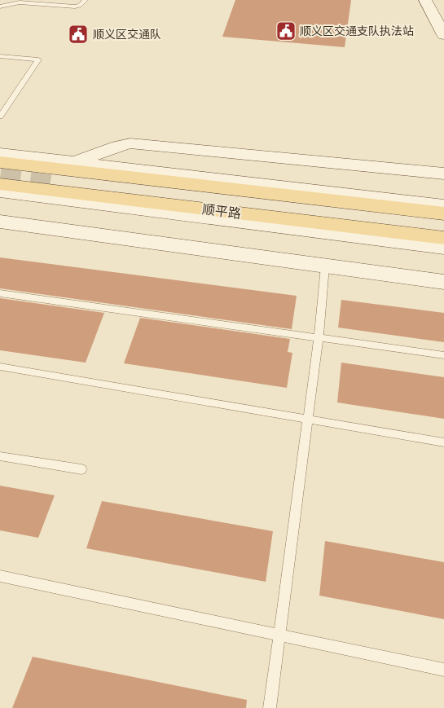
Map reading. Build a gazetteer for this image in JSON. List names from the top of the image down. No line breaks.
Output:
{"streets":{"main road":["顺平路"]},"places":{"public building":["顺义区交通支队执法站","顺义区交通队"]}}
